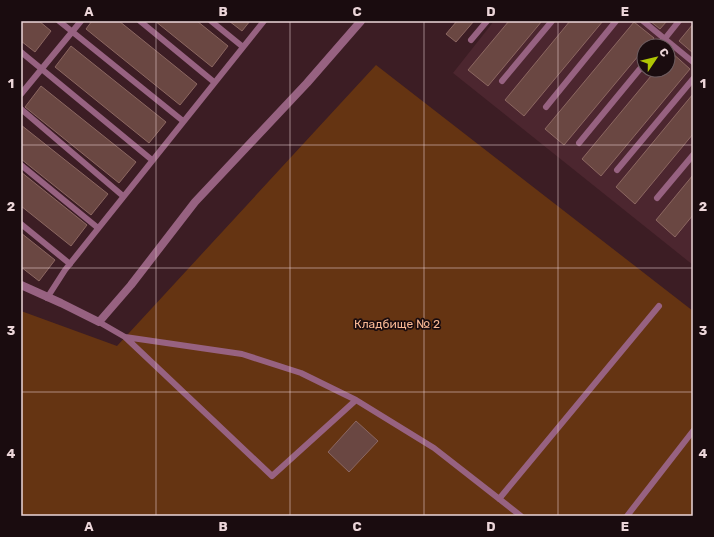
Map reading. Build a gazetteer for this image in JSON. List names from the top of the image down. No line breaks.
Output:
{"parks":["Кладбище № 2"],"north":"top right","grid":{"columns":["A","B","C","D","E"],"rows":["1","2","3","4"]}}
